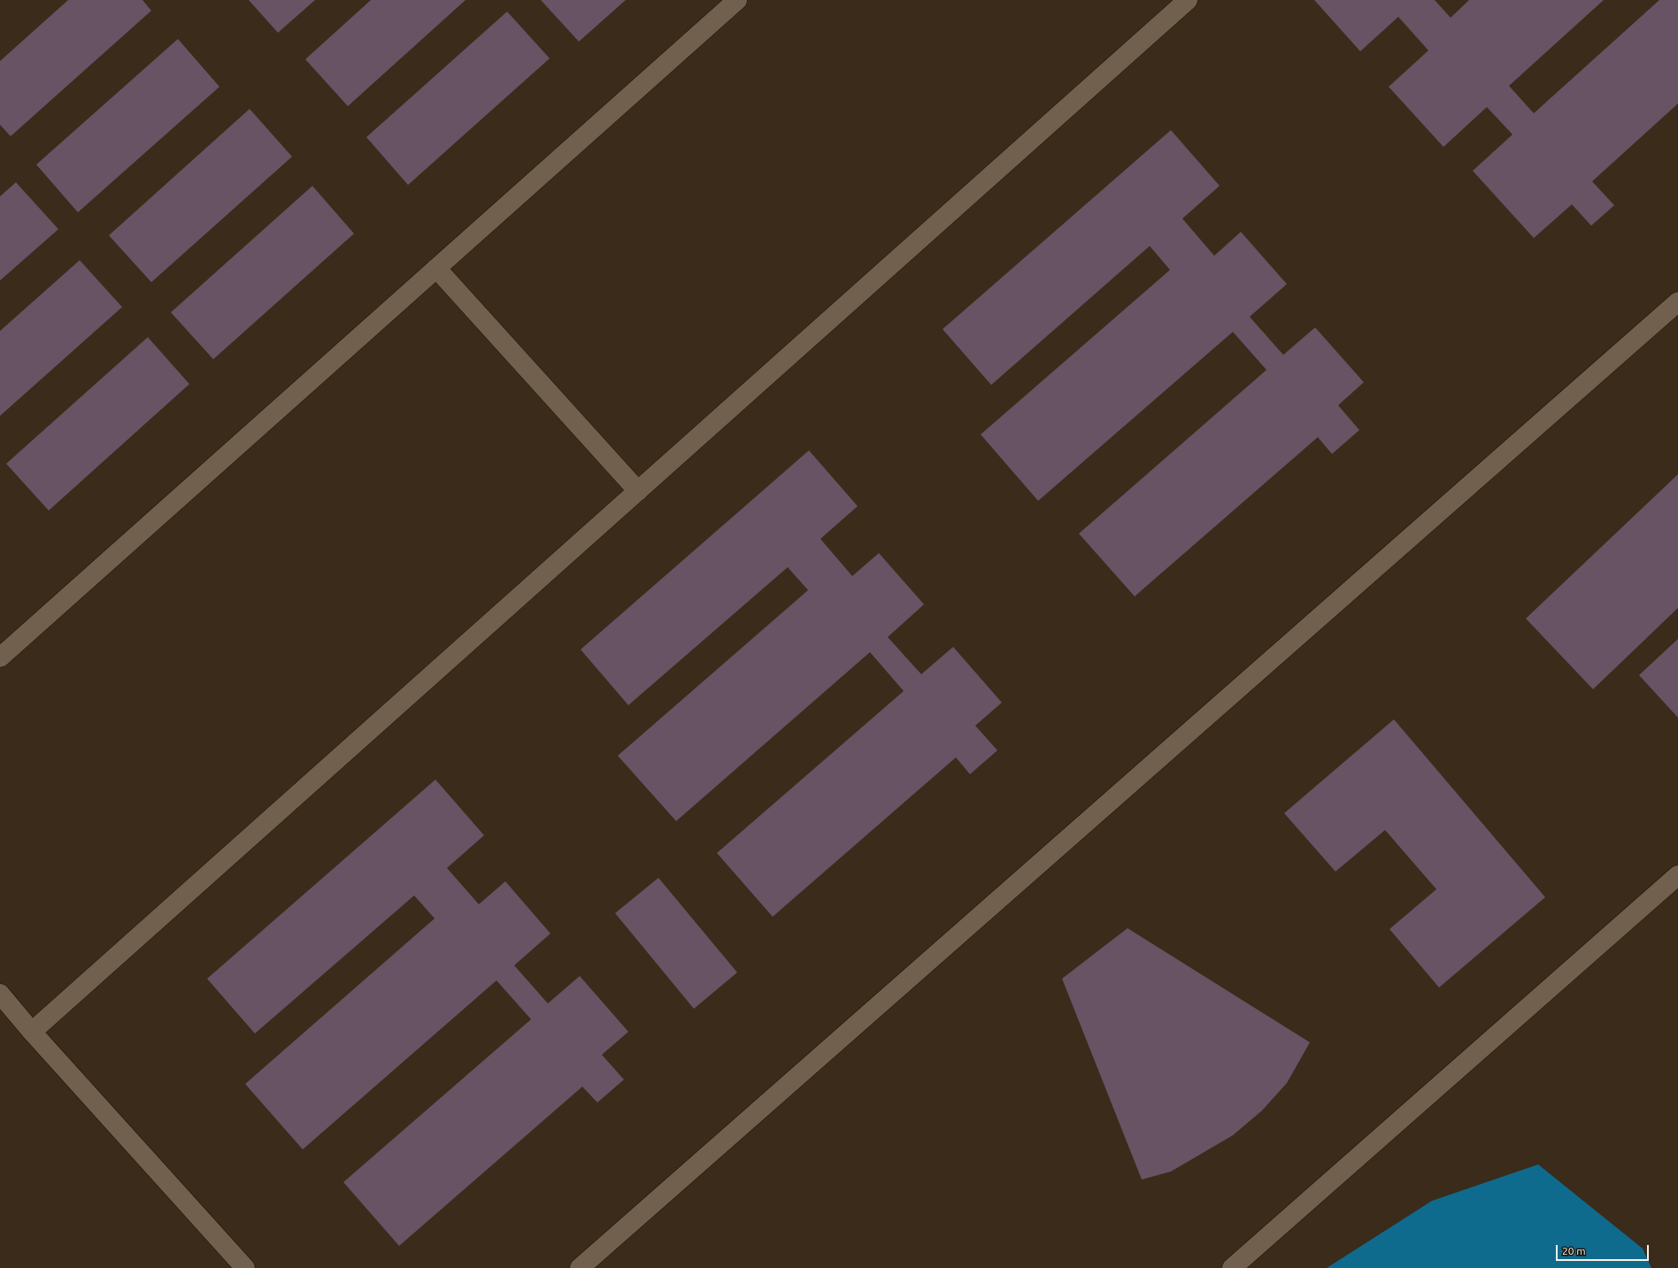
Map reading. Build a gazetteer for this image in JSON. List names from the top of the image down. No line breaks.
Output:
{"scale_bar":"20 m"}
